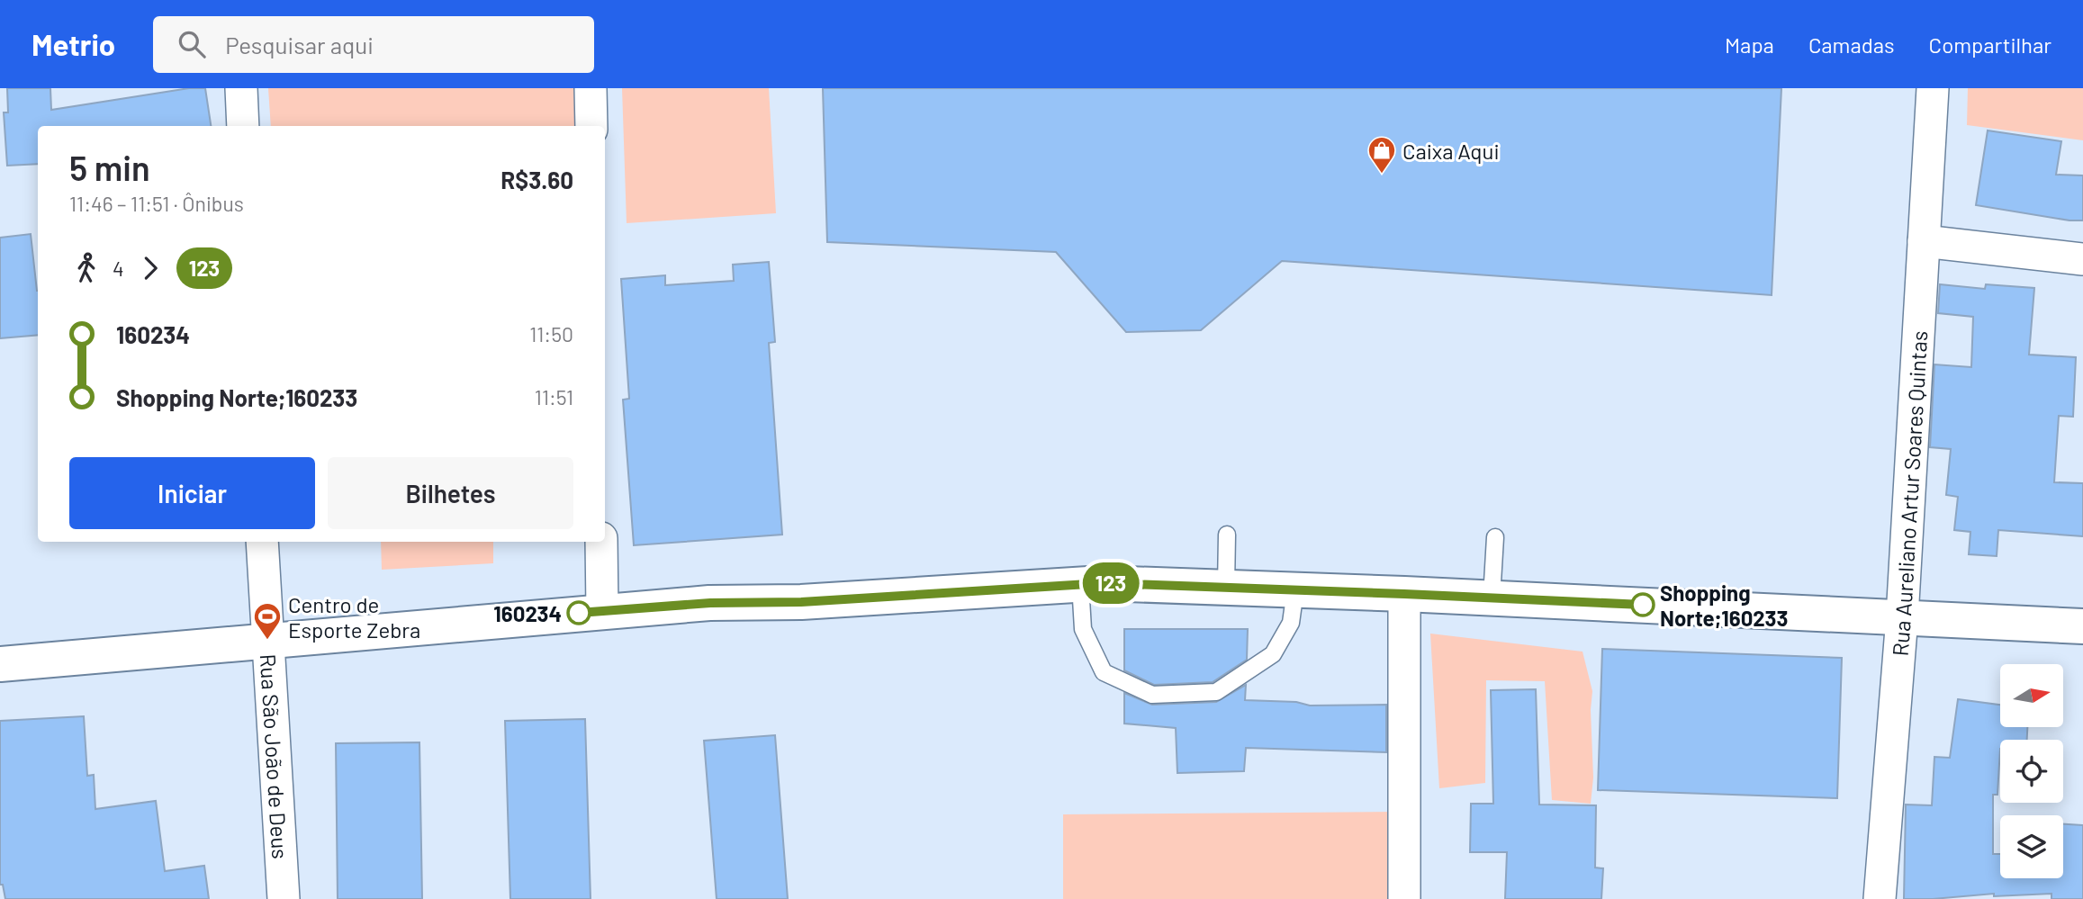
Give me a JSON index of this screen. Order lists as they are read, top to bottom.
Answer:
{
  "streets": {
    "street": ["Rua Aureliano Artur Soares Quintas", "Rua São João de Deus"]
  },
  "places": {
    "shop": ["Caixa Aqui"],
    "other": ["Shopping Norte;160233", "160234"],
    "sports": ["Centro de Esporte Zebra"]
  },
  "lines": ["bus line 123"],
  "north": "right",
  "page": {
    "header": "Metrio",
    "search": "Pesquisar aqui",
    "nav": ["Mapa", "Camadas", "Compartilhar"],
    "on_map": "123",
    "heading": ["5 min", "11:46 – 11:51 · Ônibus", "R$3.60"],
    "legs": ["4", "123"],
    "list": [
      {
        "name": "160234",
        "value": "11:50"
      },
      {
        "name": "Shopping Norte;160233",
        "value": "11:51"
      }
    ],
    "buttons": ["Iniciar", "Bilhetes"]
  }
}
